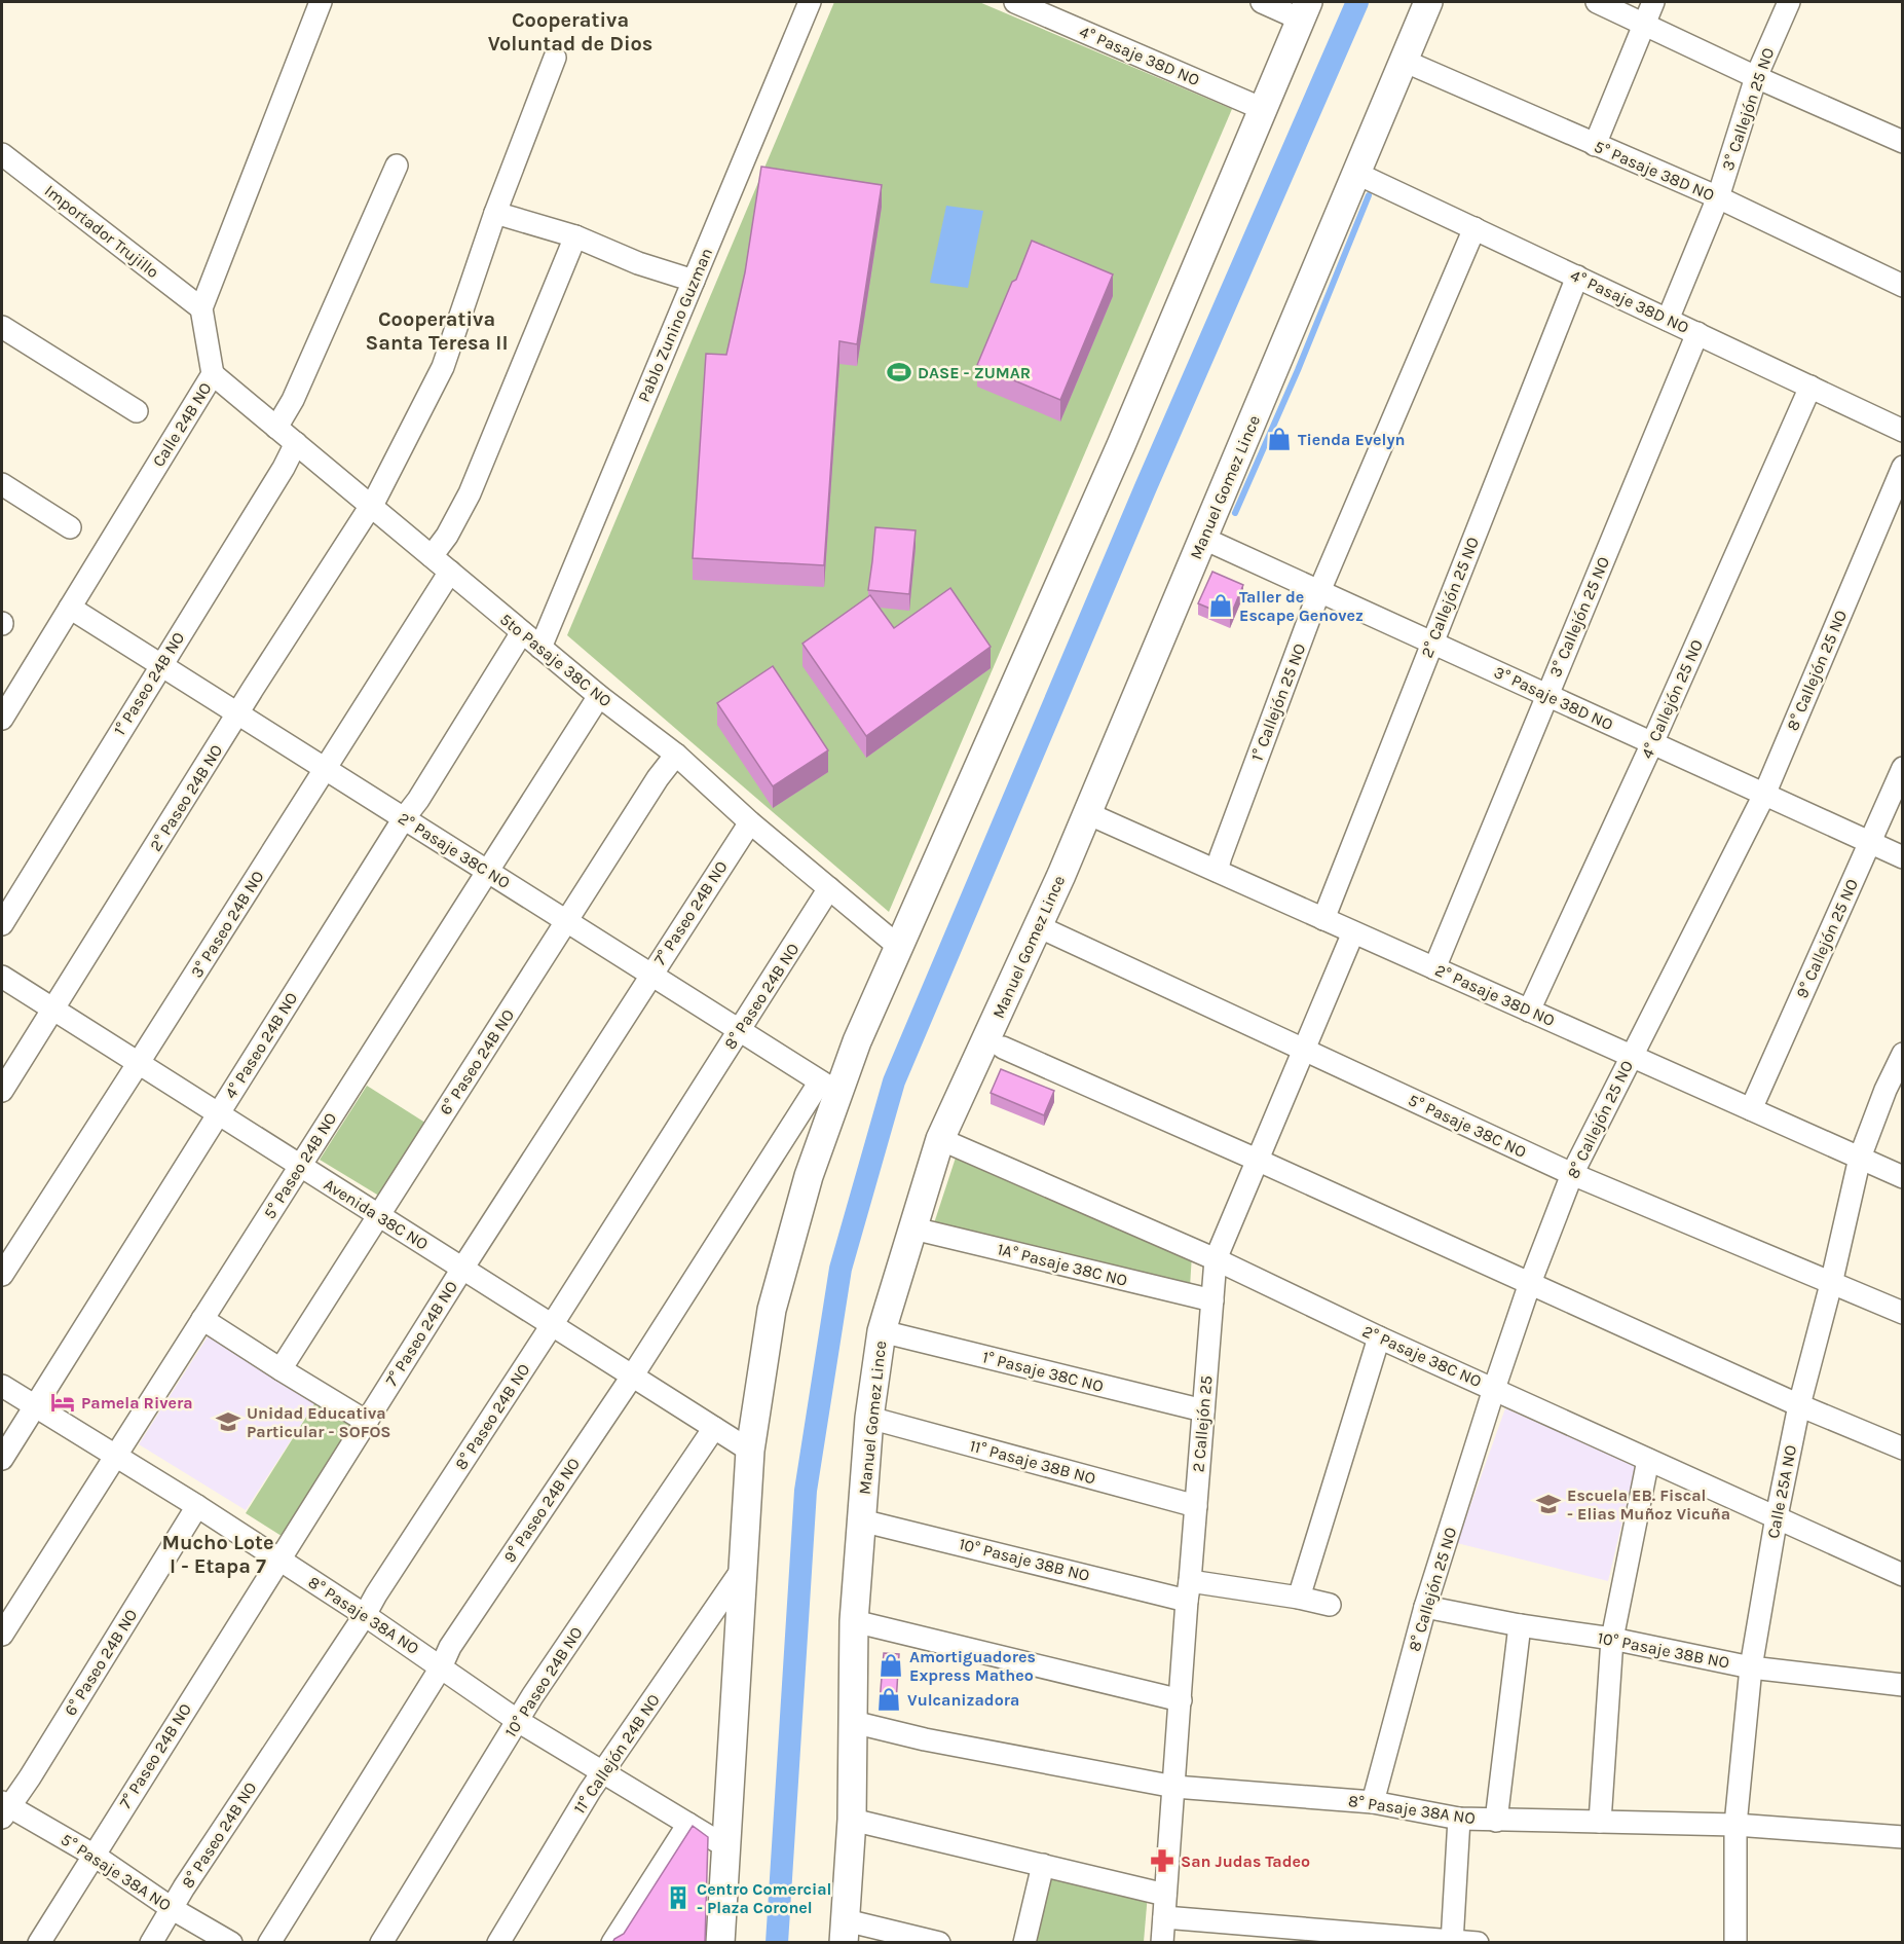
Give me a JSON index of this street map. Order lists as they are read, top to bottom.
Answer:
{
  "streets": {
    "main road": ["Manuel Gomez Lince"],
    "street": [
      "4° Pasaje 38D NO",
      "3° Callejón 25 NO",
      "5° Pasaje 38D NO",
      "Importador Trujillo",
      "Pablo Zunino Guzman",
      "Calle 24B NO",
      "2° Callejón 25 NO",
      "5to Pasaje 38C NO",
      "8° Callejón 25 NO",
      "1° Paseo 24B NO",
      "3° Pasaje 38D NO",
      "4° Callejón 25 NO",
      "1° Callejón 25 NO",
      "2° Paseo 24B NO",
      "2° Pasaje 38C NO",
      "7° Paseo 24B NO",
      "3° Paseo 24B NO",
      "9° Callejón 25 NO",
      "2° Pasaje 38D NO",
      "8° Paseo 24B NO",
      "4° Paseo 24B NO",
      "6° Paseo 24B NO",
      "5° Pasaje 38C NO",
      "5° Paseo 24B NO",
      "Avenida 38C NO",
      "1A° Pasaje 38C NO",
      "1° Pasaje 38C NO",
      "2 Callejón 25",
      "11° Pasaje 38B NO",
      "Calle 25A NO",
      "9° Paseo 24B NO",
      "10° Pasaje 38B NO",
      "8° Pasaje 38A NO",
      "10° Paseo 24B NO",
      "11° Callejón 24B NO",
      "5° Pasaje 38A NO"
    ]
  },
  "crossings": [
    ["4° Pasaje 38D NO", "3° Callejón 25 NO"],
    ["4° Pasaje 38D NO", "Manuel Gomez Lince"],
    ["4° Pasaje 38D NO", "2° Callejón 25 NO"],
    ["4° Pasaje 38D NO", "4° Callejón 25 NO"],
    ["4° Pasaje 38D NO", "1° Callejón 25 NO"],
    ["3° Callejón 25 NO", "5° Pasaje 38D NO"],
    ["3° Callejón 25 NO", "3° Pasaje 38D NO"],
    ["3° Callejón 25 NO", "2° Pasaje 38D NO"],
    ["5° Pasaje 38D NO", "Manuel Gomez Lince"],
    ["Importador Trujillo", "Calle 24B NO"],
    ["Pablo Zunino Guzman", "5to Pasaje 38C NO"],
    ["Calle 24B NO", "5to Pasaje 38C NO"],
    ["Calle 24B NO", "2° Pasaje 38C NO"],
    ["Manuel Gomez Lince", "3° Pasaje 38D NO"],
    ["Manuel Gomez Lince", "2° Pasaje 38C NO"],
    ["Manuel Gomez Lince", "2° Pasaje 38D NO"],
    ["Manuel Gomez Lince", "5° Pasaje 38C NO"],
    ["Manuel Gomez Lince", "1A° Pasaje 38C NO"],
    ["Manuel Gomez Lince", "1° Pasaje 38C NO"],
    ["Manuel Gomez Lince", "11° Pasaje 38B NO"],
    ["Manuel Gomez Lince", "10° Pasaje 38B NO"],
    ["Manuel Gomez Lince", "8° Pasaje 38A NO"],
    ["2° Callejón 25 NO", "3° Pasaje 38D NO"],
    ["2° Callejón 25 NO", "2° Pasaje 38D NO"],
    ["5to Pasaje 38C NO", "1° Paseo 24B NO"],
    ["5to Pasaje 38C NO", "2° Paseo 24B NO"],
    ["5to Pasaje 38C NO", "7° Paseo 24B NO"],
    ["5to Pasaje 38C NO", "3° Paseo 24B NO"],
    ["5to Pasaje 38C NO", "8° Paseo 24B NO"],
    ["5to Pasaje 38C NO", "4° Paseo 24B NO"],
    ["5to Pasaje 38C NO", "6° Paseo 24B NO"],
    ["5to Pasaje 38C NO", "5° Paseo 24B NO"],
    ["8° Callejón 25 NO", "3° Pasaje 38D NO"],
    ["8° Callejón 25 NO", "2° Pasaje 38C NO"],
    ["8° Callejón 25 NO", "2° Pasaje 38D NO"],
    ["8° Callejón 25 NO", "5° Pasaje 38C NO"],
    ["8° Callejón 25 NO", "10° Pasaje 38B NO"],
    ["8° Callejón 25 NO", "8° Pasaje 38A NO"],
    ["1° Paseo 24B NO", "2° Pasaje 38C NO"],
    ["3° Pasaje 38D NO", "4° Callejón 25 NO"],
    ["3° Pasaje 38D NO", "1° Callejón 25 NO"],
    ["3° Pasaje 38D NO", "9° Callejón 25 NO"],
    ["4° Callejón 25 NO", "2° Pasaje 38D NO"],
    ["1° Callejón 25 NO", "2° Pasaje 38D NO"],
    ["2° Paseo 24B NO", "2° Pasaje 38C NO"],
    ["2° Paseo 24B NO", "Avenida 38C NO"],
    ["2° Pasaje 38C NO", "7° Paseo 24B NO"],
    ["2° Pasaje 38C NO", "3° Paseo 24B NO"],
    ["2° Pasaje 38C NO", "8° Paseo 24B NO"],
    ["2° Pasaje 38C NO", "4° Paseo 24B NO"],
    ["2° Pasaje 38C NO", "6° Paseo 24B NO"],
    ["2° Pasaje 38C NO", "5° Paseo 24B NO"],
    ["2° Pasaje 38C NO", "2 Callejón 25"],
    ["2° Pasaje 38C NO", "Calle 25A NO"],
    ["2° Pasaje 38C NO", "9° Paseo 24B NO"],
    ["7° Paseo 24B NO", "Avenida 38C NO"],
    ["7° Paseo 24B NO", "8° Pasaje 38A NO"],
    ["7° Paseo 24B NO", "5° Pasaje 38A NO"],
    ["3° Paseo 24B NO", "Avenida 38C NO"],
    ["9° Callejón 25 NO", "2° Pasaje 38D NO"],
    ["2° Pasaje 38D NO", "2 Callejón 25"],
    ["2° Pasaje 38D NO", "Calle 25A NO"],
    ["8° Paseo 24B NO", "Avenida 38C NO"],
    ["8° Paseo 24B NO", "8° Pasaje 38A NO"],
    ["8° Paseo 24B NO", "5° Pasaje 38A NO"],
    ["4° Paseo 24B NO", "Avenida 38C NO"],
    ["4° Paseo 24B NO", "8° Pasaje 38A NO"],
    ["6° Paseo 24B NO", "Avenida 38C NO"],
    ["6° Paseo 24B NO", "8° Pasaje 38A NO"],
    ["6° Paseo 24B NO", "5° Pasaje 38A NO"],
    ["5° Pasaje 38C NO", "2 Callejón 25"],
    ["5° Pasaje 38C NO", "Calle 25A NO"],
    ["5° Paseo 24B NO", "Avenida 38C NO"],
    ["5° Paseo 24B NO", "8° Pasaje 38A NO"],
    ["Avenida 38C NO", "9° Paseo 24B NO"],
    ["Avenida 38C NO", "10° Paseo 24B NO"],
    ["1A° Pasaje 38C NO", "2 Callejón 25"],
    ["1° Pasaje 38C NO", "2 Callejón 25"],
    ["2 Callejón 25", "11° Pasaje 38B NO"],
    ["2 Callejón 25", "10° Pasaje 38B NO"],
    ["2 Callejón 25", "8° Pasaje 38A NO"],
    ["Calle 25A NO", "10° Pasaje 38B NO"],
    ["Calle 25A NO", "8° Pasaje 38A NO"],
    ["9° Paseo 24B NO", "8° Pasaje 38A NO"],
    ["8° Pasaje 38A NO", "10° Paseo 24B NO"],
    ["8° Pasaje 38A NO", "11° Callejón 24B NO"]
  ],
  "districts": ["Cooperativa Voluntad de Dios", "Cooperativa Santa Teresa II", "Mucho Lote I - Etapa 7"],
  "places": {
    "sports": ["DASE - ZUMAR"],
    "shop": [
      "Tienda Evelyn",
      "Taller de Escape Genovez",
      "Amortiguadores Express Matheo",
      "Vulcanizadora"
    ],
    "hotel": ["Pamela Rivera"],
    "school or university": ["Unidad Educativa Particular - SOFOS", "Escuela EB. Fiscal - Elias Muñoz Vicuña"],
    "pharmacy": ["San Judas Tadeo"],
    "building": ["Centro Comercial - Plaza Coronel"]
  }
}
